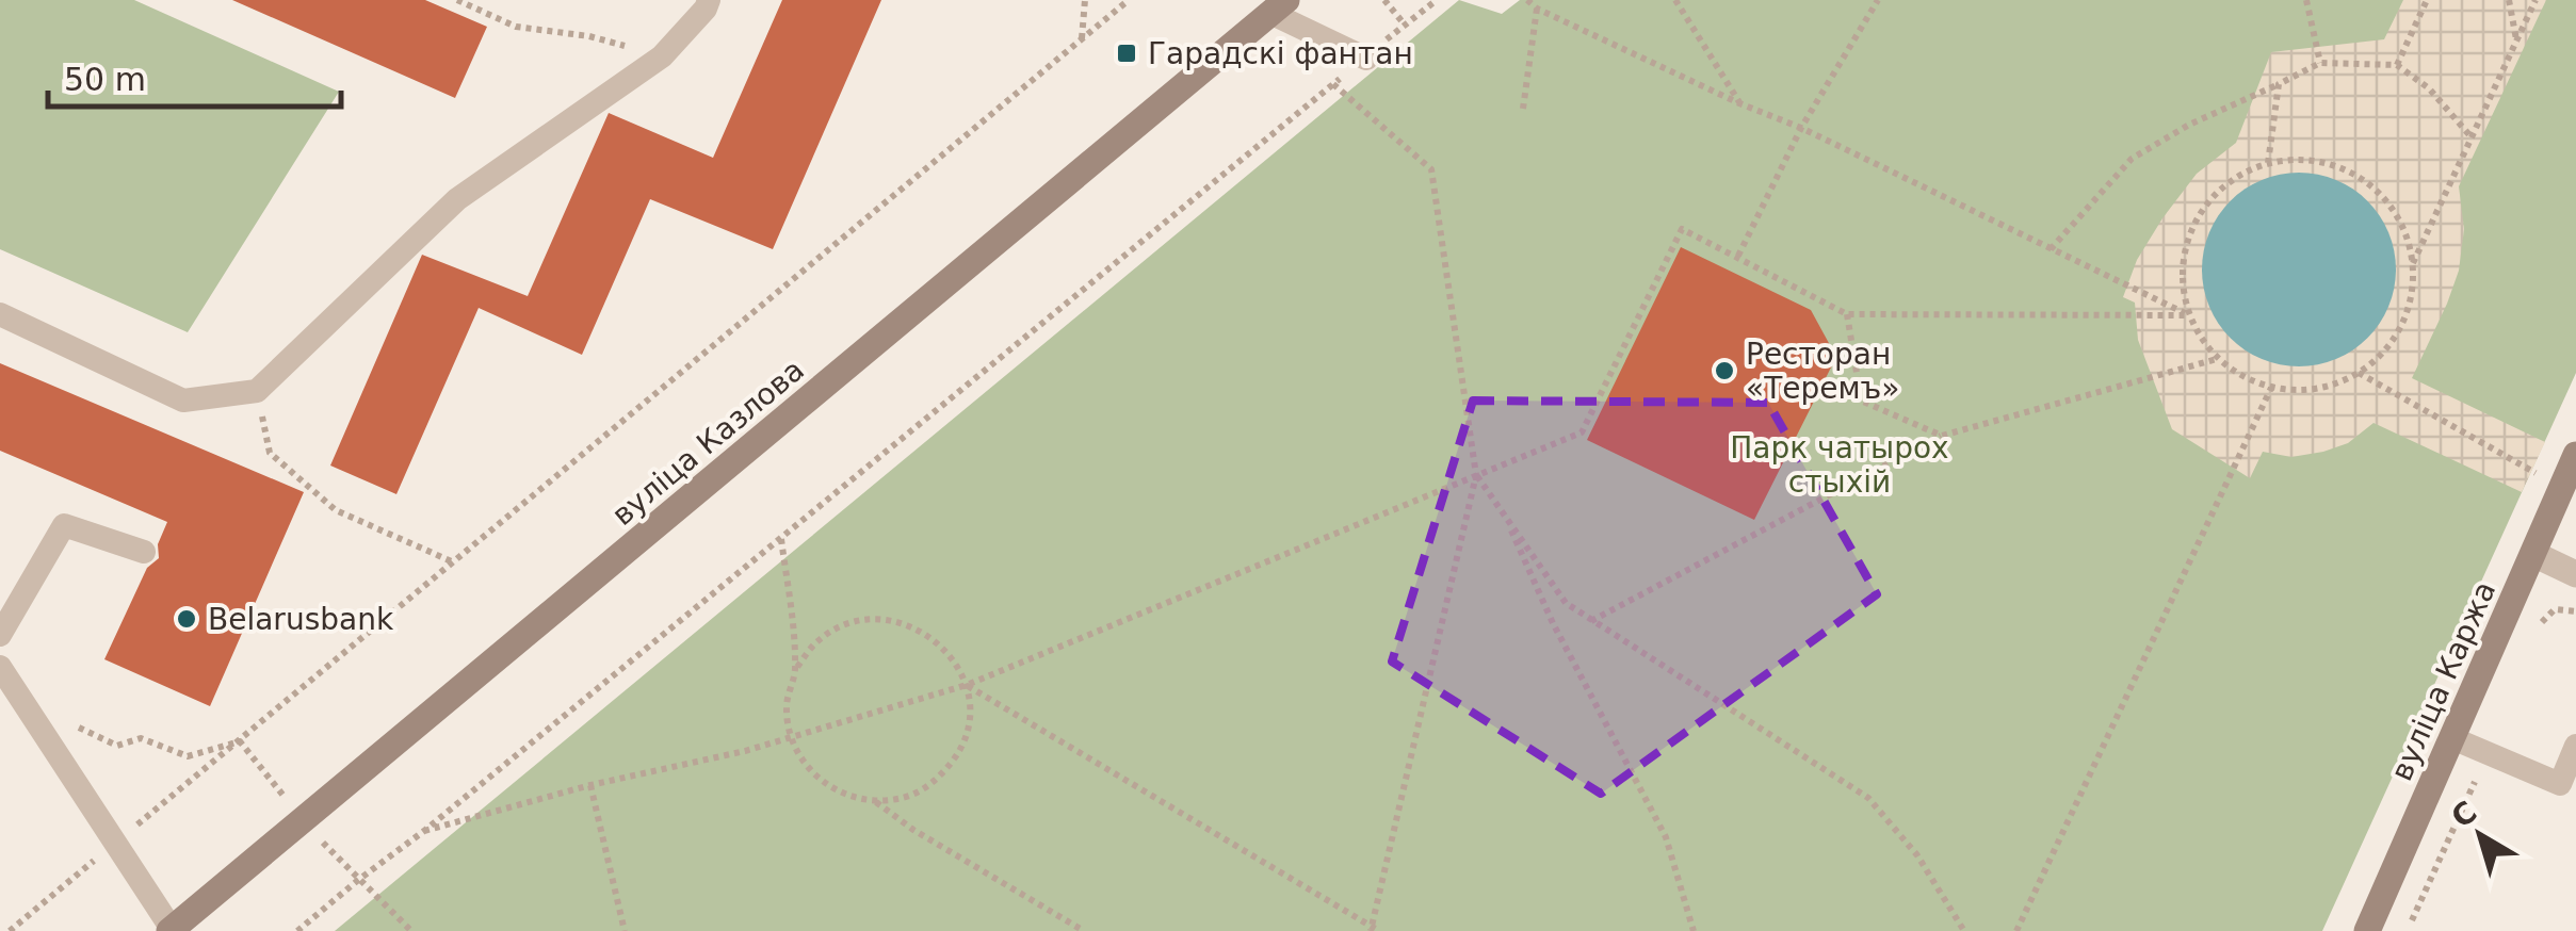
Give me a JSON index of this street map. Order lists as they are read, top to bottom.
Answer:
{
  "streets": {
    "main road": ["вуліца Казлова", "вуліца Каржа"]
  },
  "parks": ["Парк чатырох стыхій"],
  "places": {
    "transit": ["Гарадскі фантан"],
    "other": ["Ресторан «Теремъ»", "Belarusbank"]
  },
  "scale_bar": "50 m",
  "north": "top left"
}
